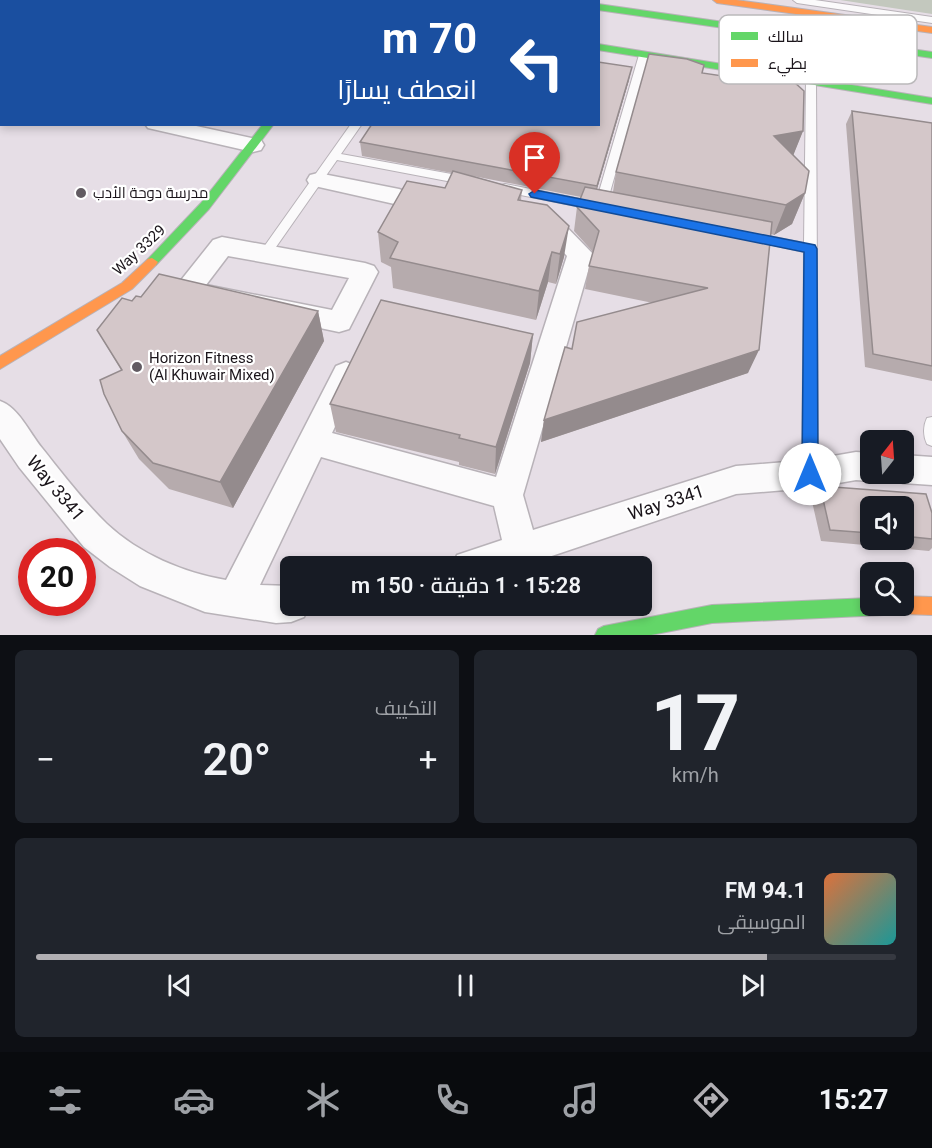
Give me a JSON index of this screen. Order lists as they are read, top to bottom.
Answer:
{
  "streets": {
    "main road": ["Way 3329"],
    "street": ["Way 3341"]
  },
  "places": ["مدرسة دوحة الأدب", "Horizon Fitness (Al Khuwair Mixed)"],
  "legend": ["سالك", "بطيء"],
  "north": "top",
  "page": {
    "turn": ["70 m", "انعطف يسارًا"],
    "limit": "20",
    "trip": "15:28 · 1 دقيقة · 150 m",
    "tile": [
      ["17", "km/h"],
      "التكييف"
    ],
    "heat": ["−", "20°", "+"],
    "song": ["94.1 FM", "الموسيقى"],
    "tabs": "15:27"
  }
}
